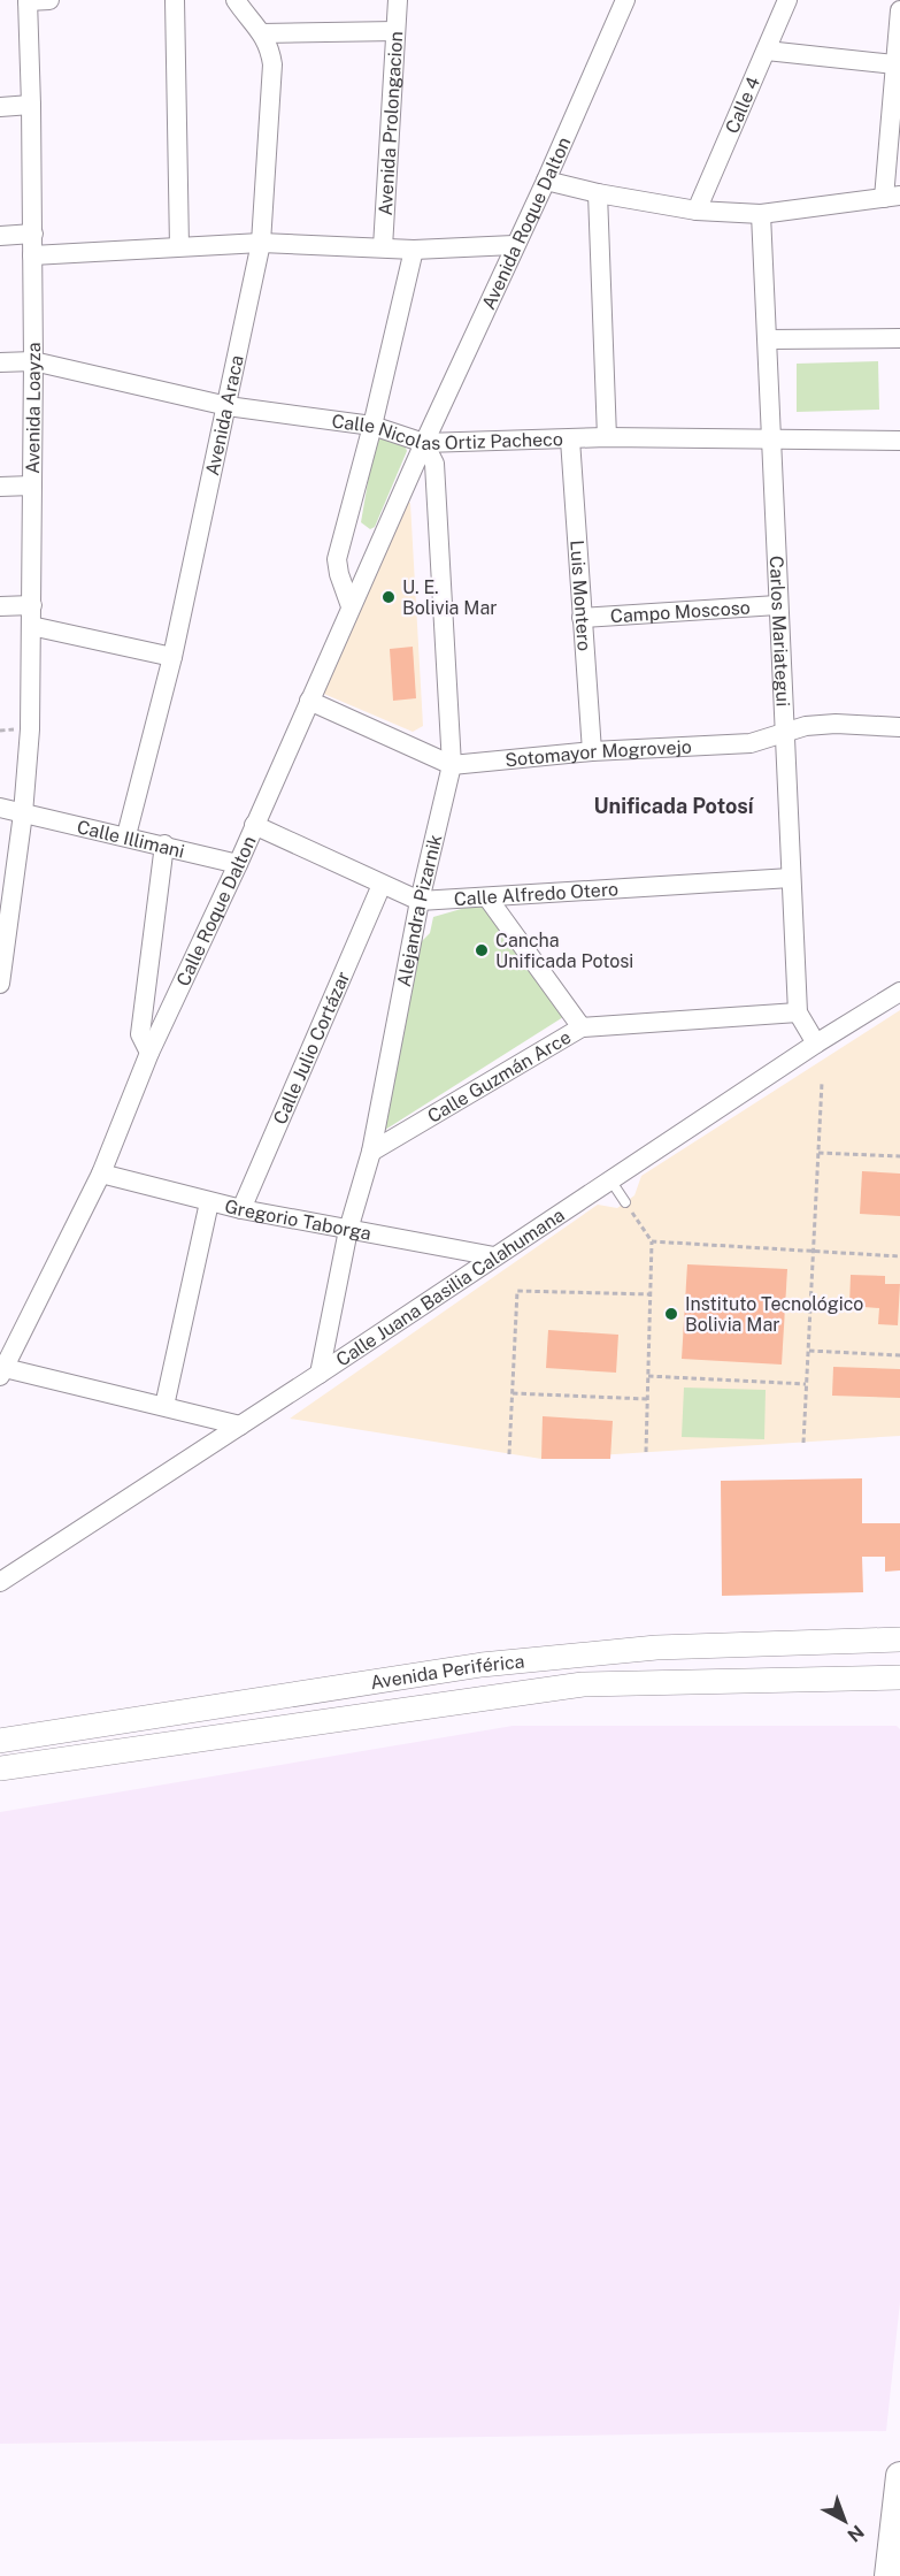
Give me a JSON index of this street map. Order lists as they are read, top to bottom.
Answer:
{
  "streets": {
    "street": [
      "Calle 4",
      "Avenida Prolongacion",
      "Avenida Roque Dalton",
      "Avenida Loayza",
      "Avenida Araca",
      "Calle Nicolas Ortiz Pacheco",
      "Luis Montero",
      "Campo Moscoso",
      "Carlos Mariategui",
      "Sotomayor Mogrovejo",
      "Calle Illimani",
      "Calle Alfredo Otero",
      "Alejandra Pizarnik",
      "Calle Roque Dalton",
      "Calle Julio Cortázar",
      "Calle Guzmán Arce",
      "Gregorio Taborga",
      "Calle Juana Basilia Calahumana",
      "Avenida Periférica"
    ]
  },
  "crossings": [
    ["Avenida Roque Dalton", "Calle Nicolas Ortiz Pacheco"],
    ["Avenida Roque Dalton", "Alejandra Pizarnik"],
    ["Avenida Roque Dalton", "Calle Roque Dalton"],
    ["Avenida Loayza", "Calle Nicolas Ortiz Pacheco"],
    ["Avenida Loayza", "Calle Illimani"],
    ["Avenida Araca", "Calle Nicolas Ortiz Pacheco"],
    ["Avenida Araca", "Calle Illimani"],
    ["Calle Nicolas Ortiz Pacheco", "Luis Montero"],
    ["Calle Nicolas Ortiz Pacheco", "Carlos Mariategui"],
    ["Calle Nicolas Ortiz Pacheco", "Alejandra Pizarnik"],
    ["Calle Nicolas Ortiz Pacheco", "Calle Roque Dalton"],
    ["Luis Montero", "Campo Moscoso"],
    ["Luis Montero", "Sotomayor Mogrovejo"],
    ["Campo Moscoso", "Carlos Mariategui"],
    ["Carlos Mariategui", "Sotomayor Mogrovejo"],
    ["Carlos Mariategui", "Calle Alfredo Otero"],
    ["Carlos Mariategui", "Calle Guzmán Arce"],
    ["Carlos Mariategui", "Calle Juana Basilia Calahumana"],
    ["Sotomayor Mogrovejo", "Alejandra Pizarnik"],
    ["Sotomayor Mogrovejo", "Calle Roque Dalton"],
    ["Calle Illimani", "Calle Roque Dalton"],
    ["Calle Alfredo Otero", "Alejandra Pizarnik"],
    ["Calle Alfredo Otero", "Calle Roque Dalton"],
    ["Calle Alfredo Otero", "Calle Julio Cortázar"],
    ["Alejandra Pizarnik", "Calle Roque Dalton"],
    ["Alejandra Pizarnik", "Calle Guzmán Arce"],
    ["Alejandra Pizarnik", "Gregorio Taborga"],
    ["Alejandra Pizarnik", "Calle Juana Basilia Calahumana"],
    ["Calle Roque Dalton", "Gregorio Taborga"],
    ["Calle Julio Cortázar", "Gregorio Taborga"],
    ["Gregorio Taborga", "Calle Juana Basilia Calahumana"]
  ],
  "districts": ["Unificada Potosí"],
  "places": ["U. E. Bolivia Mar", "Cancha Unificada Potosi", "Instituto Tecnológico Bolivia Mar"],
  "north": "bottom right"
}
